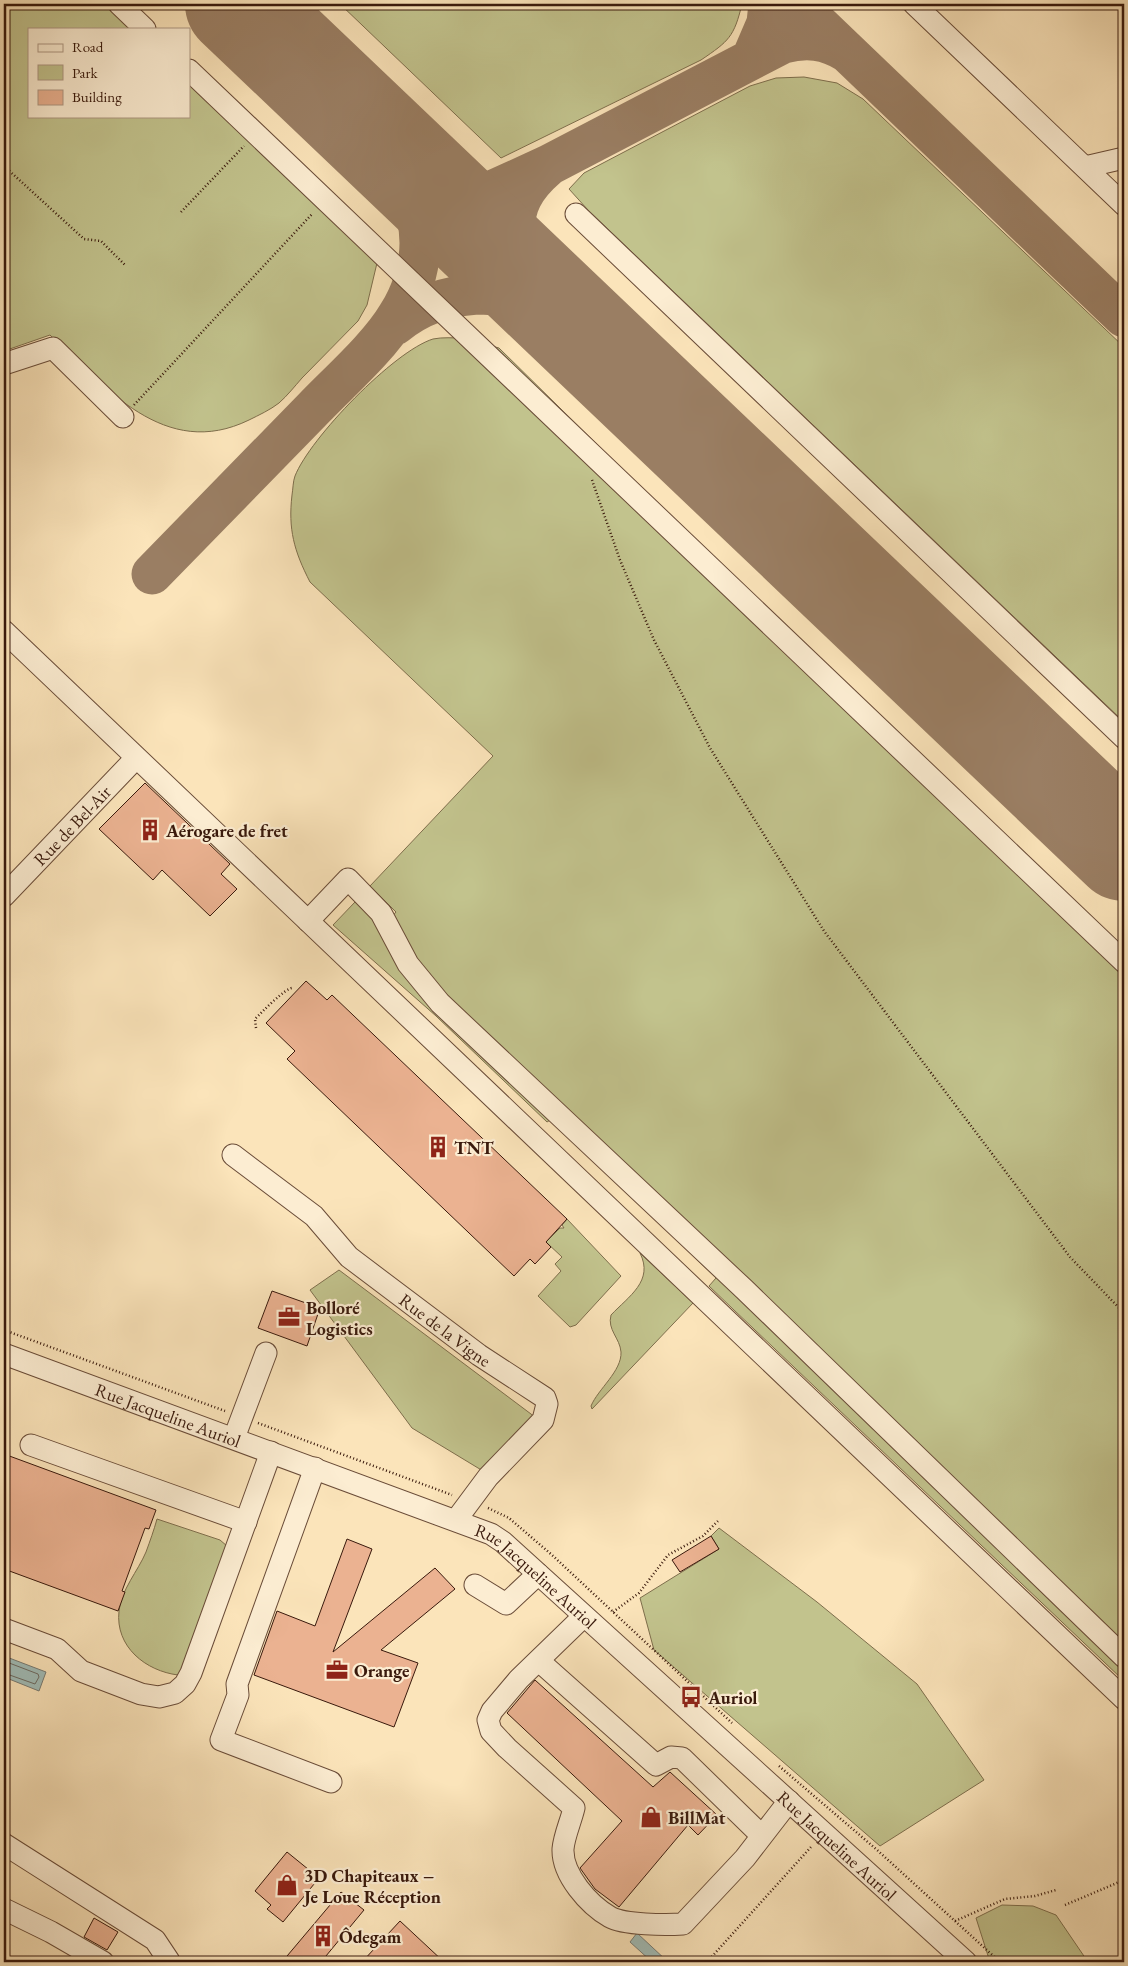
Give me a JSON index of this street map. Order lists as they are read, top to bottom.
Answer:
{
  "streets": {
    "street": ["Rue de Bel-Air", "Rue de la Vigne", "Rue Jacqueline Auriol"]
  },
  "crossings": [
    ["Rue de la Vigne", "Rue Jacqueline Auriol"]
  ],
  "places": {
    "building": ["Aérogare de fret", "TNT", "Ôdegam"],
    "office": ["Bolloré Logistics", "Orange"],
    "bus stop": ["Auriol"],
    "shop": ["BillMat", "3D Chapiteaux – Je Loue Réception"]
  },
  "legend": ["Road", "Park", "Building"]
}
